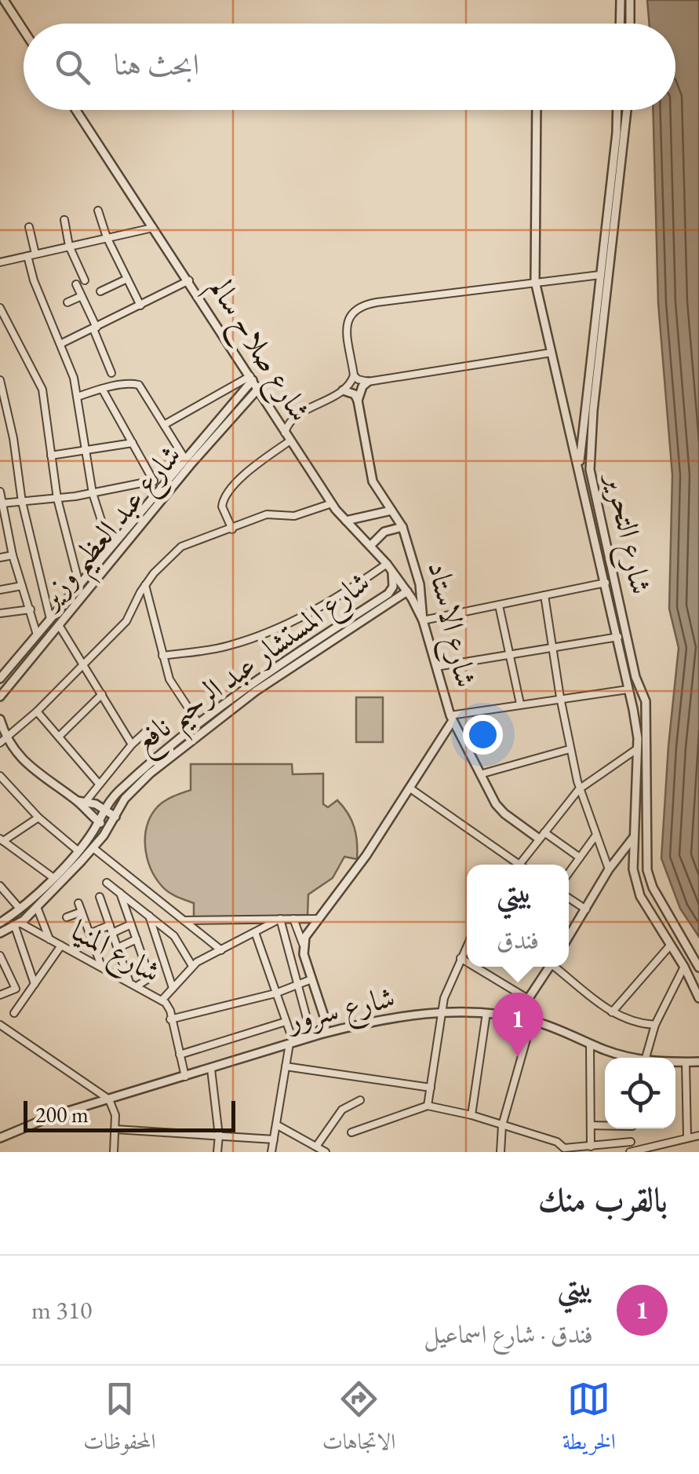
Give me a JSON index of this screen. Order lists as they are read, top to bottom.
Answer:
{
  "streets": {
    "street": [
      "شارع صلاح سالم",
      "شارع عبد العظيم وزير",
      "شارع التحرير",
      "شارع الاستاد",
      "شارع المستشار عبد الرحيم نافع",
      "شارع المنيا",
      "شارع سرور"
    ]
  },
  "crossings": [
    ["شارع صلاح سالم", "شارع عبد العظيم وزير"],
    ["شارع صلاح سالم", "شارع الاستاد"],
    ["شارع صلاح سالم", "شارع المستشار عبد الرحيم نافع"],
    ["شارع المستشار عبد الرحيم نافع", "شارع المنيا"]
  ],
  "scale_bar": "200 m",
  "page": {
    "search": "ابحث هنا",
    "popup": ["بيتي", "فندق"],
    "pins": "1",
    "scale": "200 m",
    "heading": "بالقرب منك",
    "list": [
      {
        "mark": "1",
        "name": "بيتي",
        "note": "فندق · شارع اسماعيل",
        "value": "310 m"
      }
    ],
    "nav": ["الخريطة", "الاتجاهات", "المحفوظات"]
  }
}
